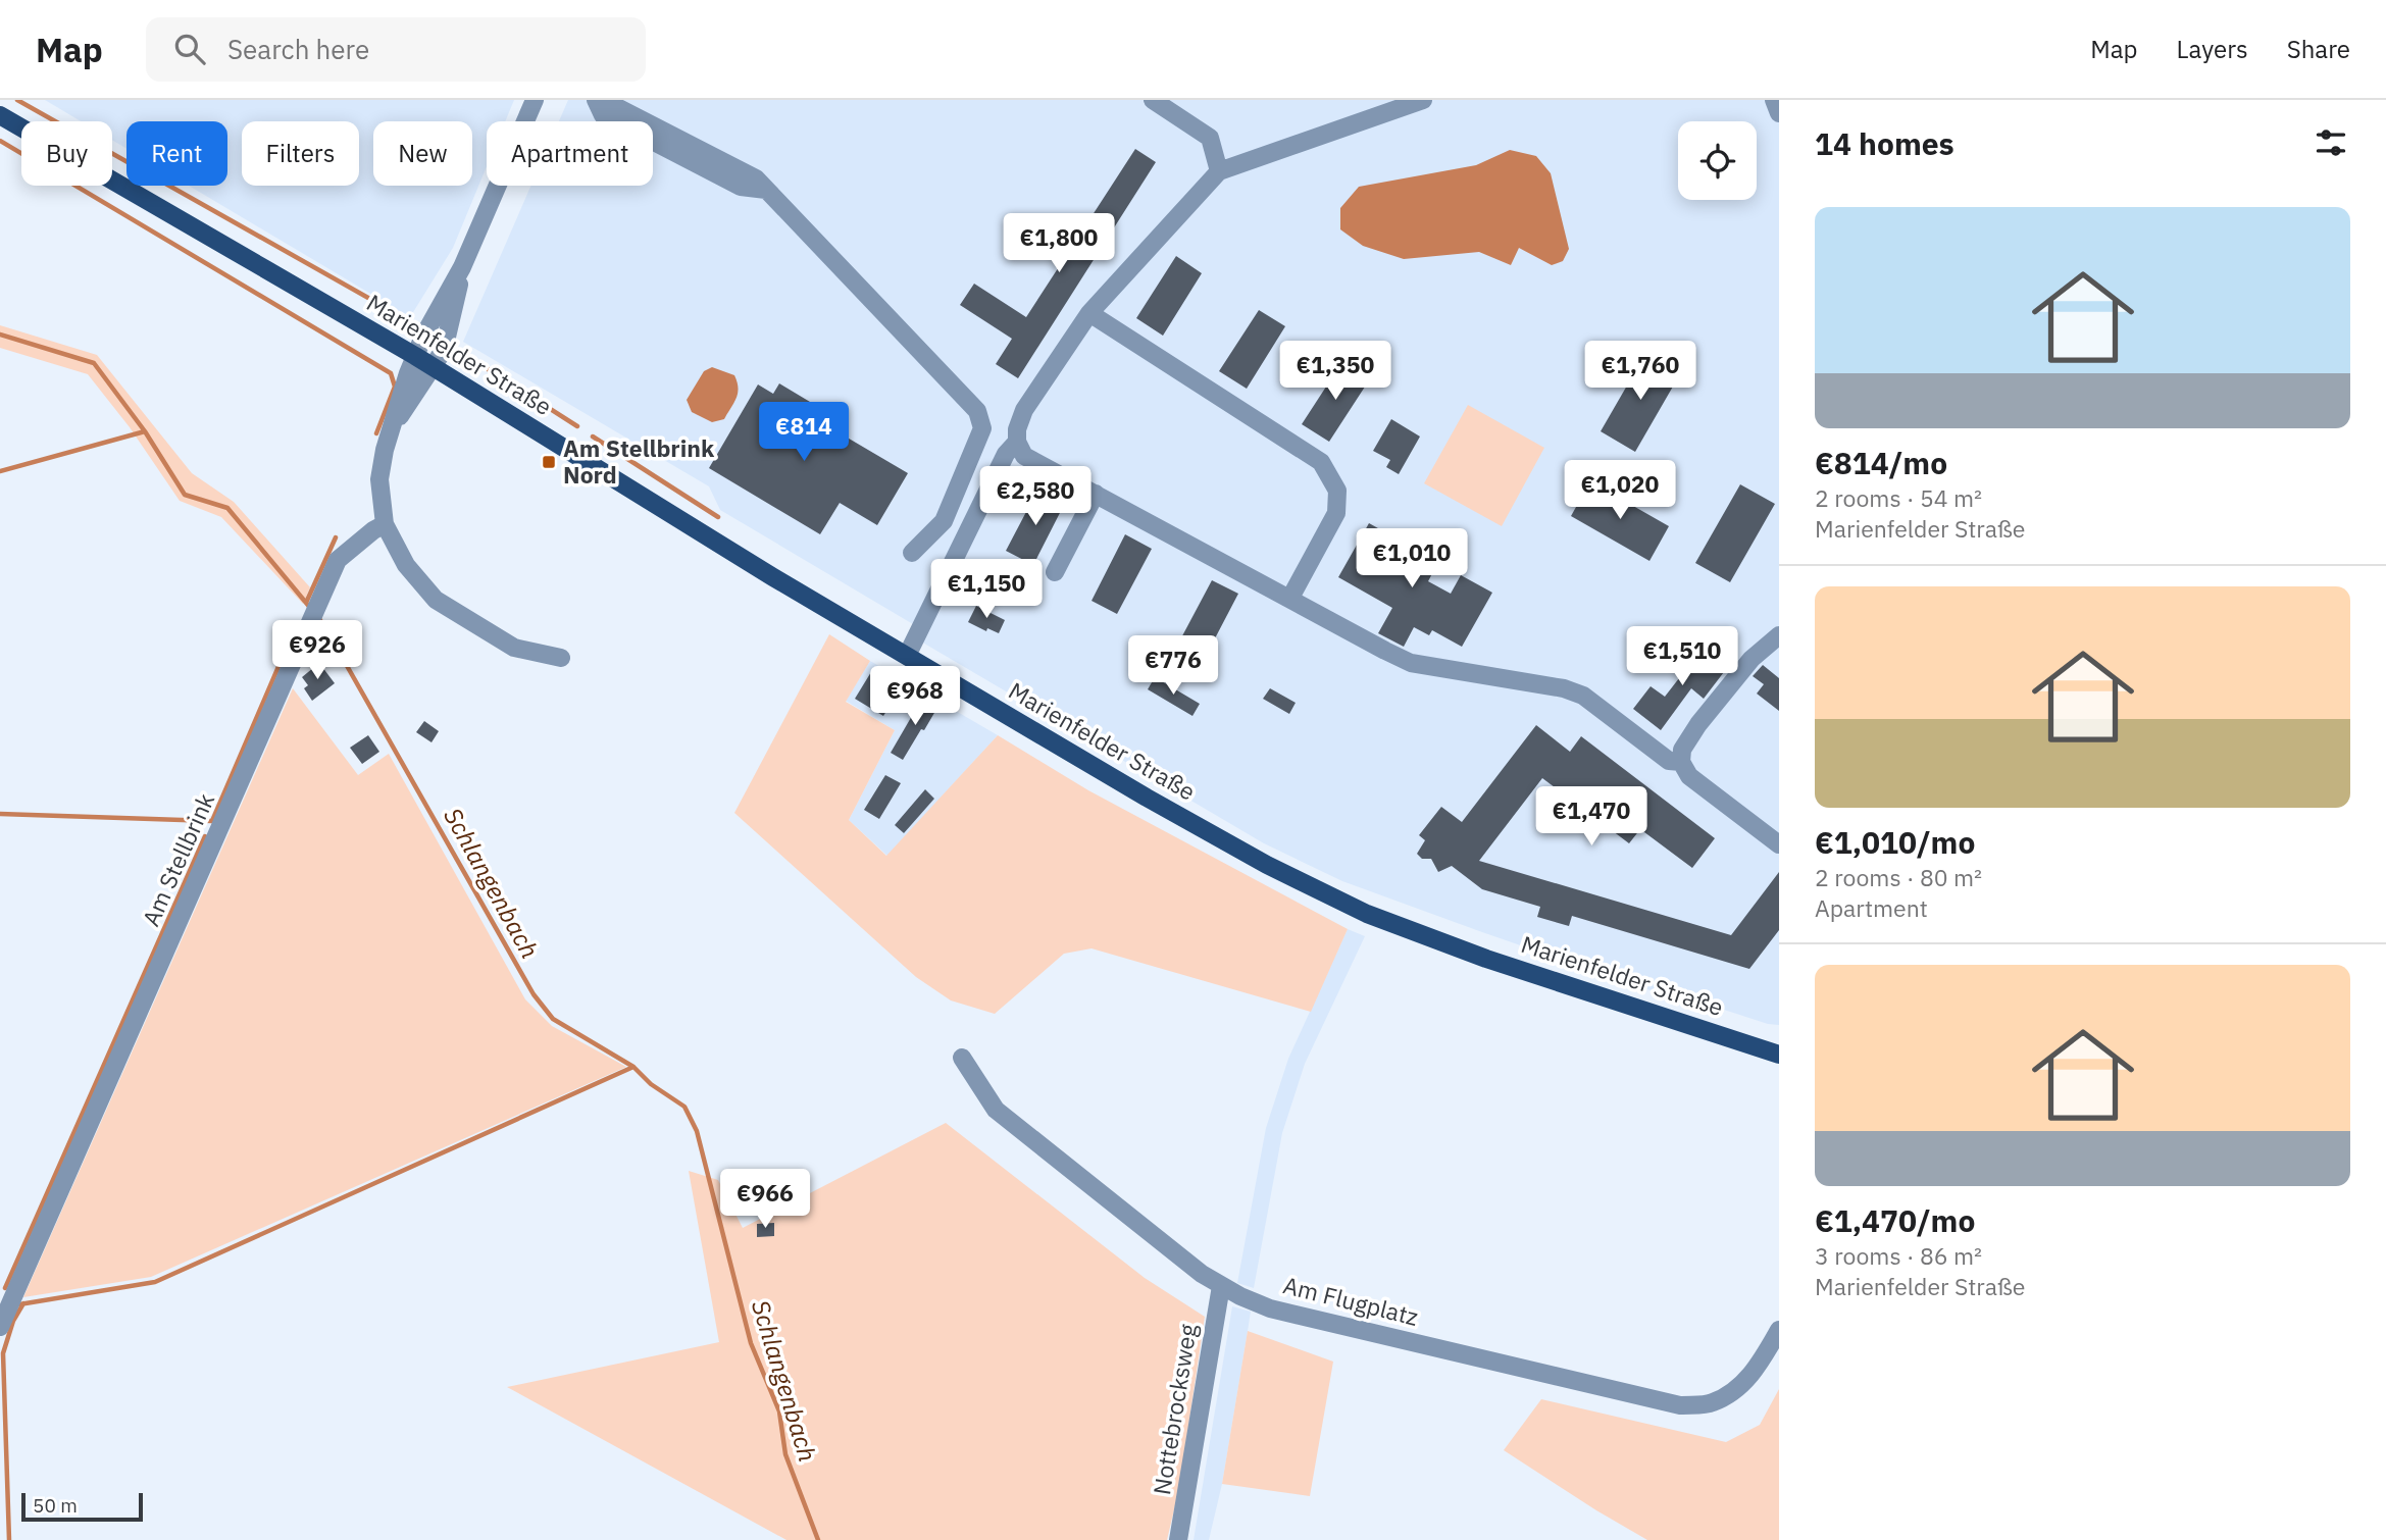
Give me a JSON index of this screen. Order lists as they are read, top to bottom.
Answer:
{
  "streets": {
    "main road": ["Marienfelder Straße"],
    "street": ["Am Stellbrink", "Am Flugplatz", "Nottebrocksweg"]
  },
  "crossings": [
    ["Am Flugplatz", "Nottebrocksweg"]
  ],
  "water": ["Schlangenbach"],
  "places": {
    "transit": ["Am Stellbrink Nord"]
  },
  "scale_bar": "50 m",
  "page": {
    "header": "Map",
    "search": "Search here",
    "nav": ["Map", "Layers", "Share"],
    "heading": "14 homes",
    "chip": [
      "Buy",
      "Rent",
      "Filters",
      "New",
      "Apartment"
    ],
    "list": [
      {
        "name": "€814/mo",
        "note": "2 rooms · 54 m² · Marienfelder Straße"
      },
      {
        "name": "€1,010/mo",
        "note": "2 rooms · 80 m² · Apartment"
      },
      {
        "name": "€1,470/mo",
        "note": "3 rooms · 86 m² · Marienfelder Straße"
      }
    ],
    "price": [
      "€1,800",
      "€1,350",
      "€1,760",
      "€814",
      "€1,020",
      "€2,580",
      "€1,010",
      "€1,150",
      "€926",
      "€1,510",
      "€776",
      "€968",
      "€1,470",
      "€966"
    ],
    "scale": "50 m"
  }
}
